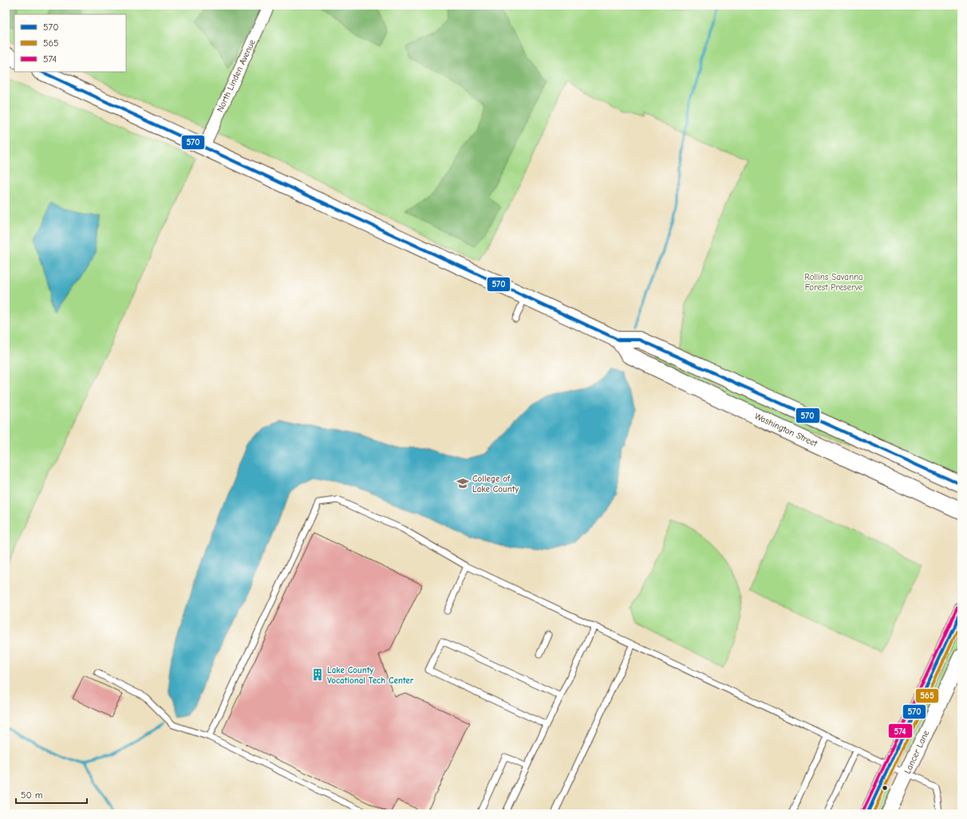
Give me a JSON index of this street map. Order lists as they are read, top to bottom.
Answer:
{
  "streets": {
    "main road": ["Washington Street"],
    "street": ["North Linden Avenue", "Lancer Lane"]
  },
  "parks": ["Rollins Savanna Forest Preserve"],
  "places": {
    "school or university": ["College of Lake County"],
    "building": ["Lake County Vocational Tech Center"]
  },
  "lines": ["transit line 570", "transit line 574", "transit line 565"],
  "legend": ["570", "565", "574"],
  "scale_bar": "50 m"
}
